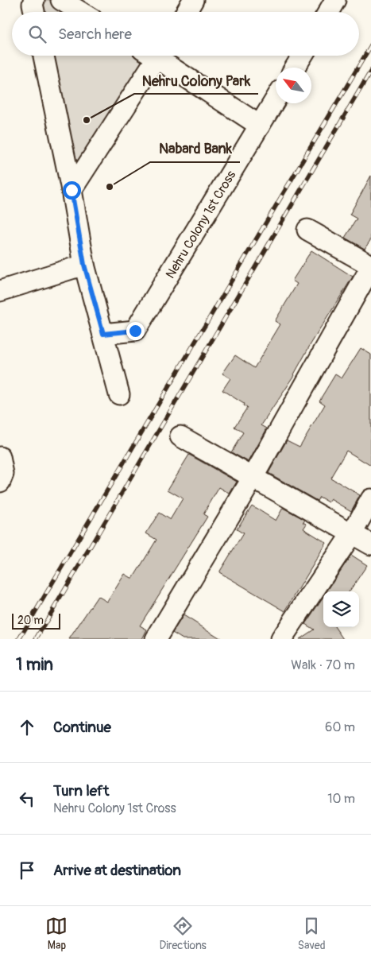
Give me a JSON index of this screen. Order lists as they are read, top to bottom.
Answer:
{
  "streets": {
    "street": ["Nehru Colony 1st Cross"]
  },
  "places": ["Nehru Colony Park", "Nabard Bank"],
  "scale_bar": "20 m",
  "north": "top left",
  "page": {
    "search": "Search here",
    "scale": "20 m",
    "heading": ["1 min", "Walk · 70 m"],
    "list": [
      ["Continue", "60 m"],
      ["Turn left", "Nehru Colony 1st Cross", "10 m"],
      "Arrive at destination"
    ],
    "nav": ["Map", "Directions", "Saved"]
  }
}
